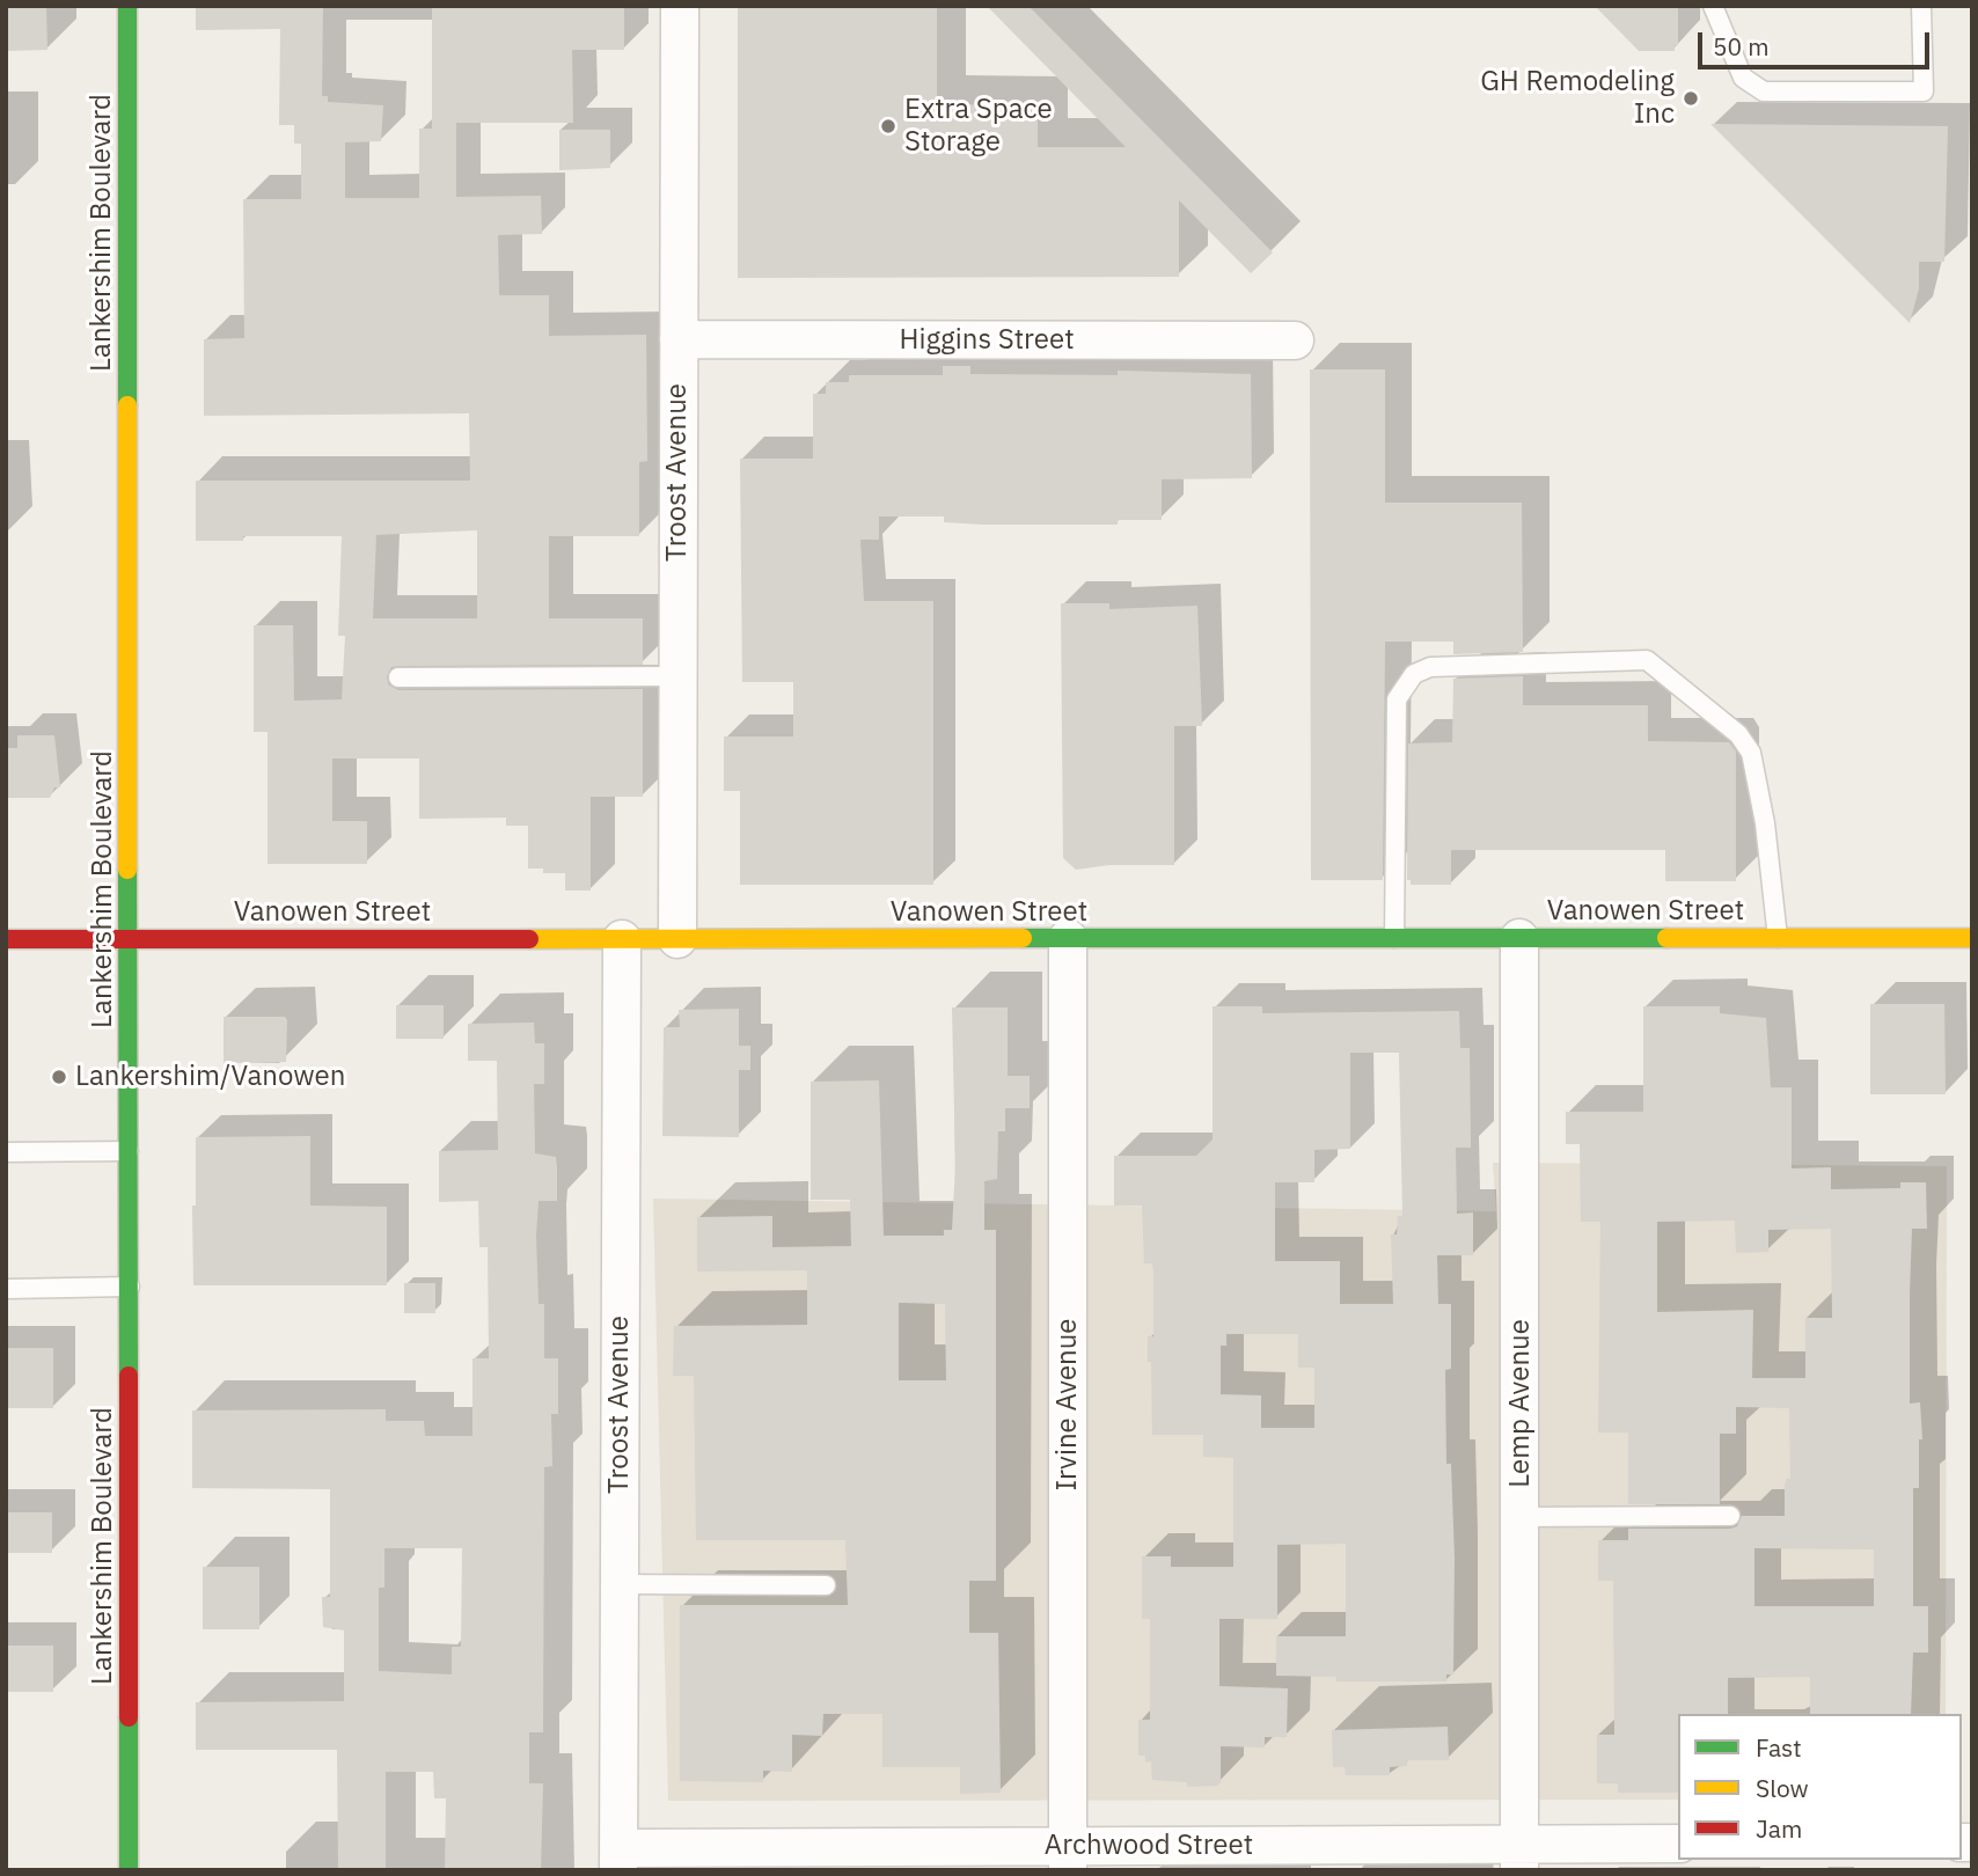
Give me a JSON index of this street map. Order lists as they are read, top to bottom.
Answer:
{
  "streets": {
    "main road": ["Lankershim Boulevard", "Vanowen Street"],
    "street": [
      "Higgins Street",
      "Troost Avenue",
      "Lemp Avenue",
      "Irvine Avenue",
      "Archwood Street"
    ]
  },
  "crossings": [
    ["Lankershim Boulevard", "Vanowen Street"],
    ["Higgins Street", "Troost Avenue"],
    ["Troost Avenue", "Vanowen Street"],
    ["Troost Avenue", "Archwood Street"],
    ["Vanowen Street", "Lemp Avenue"],
    ["Vanowen Street", "Irvine Avenue"],
    ["Lemp Avenue", "Archwood Street"],
    ["Irvine Avenue", "Archwood Street"]
  ],
  "places": ["GH Remodeling Inc", "Extra Space Storage", "Lankershim/Vanowen"],
  "legend": ["Fast", "Slow", "Jam"],
  "scale_bar": "50 m"
}
